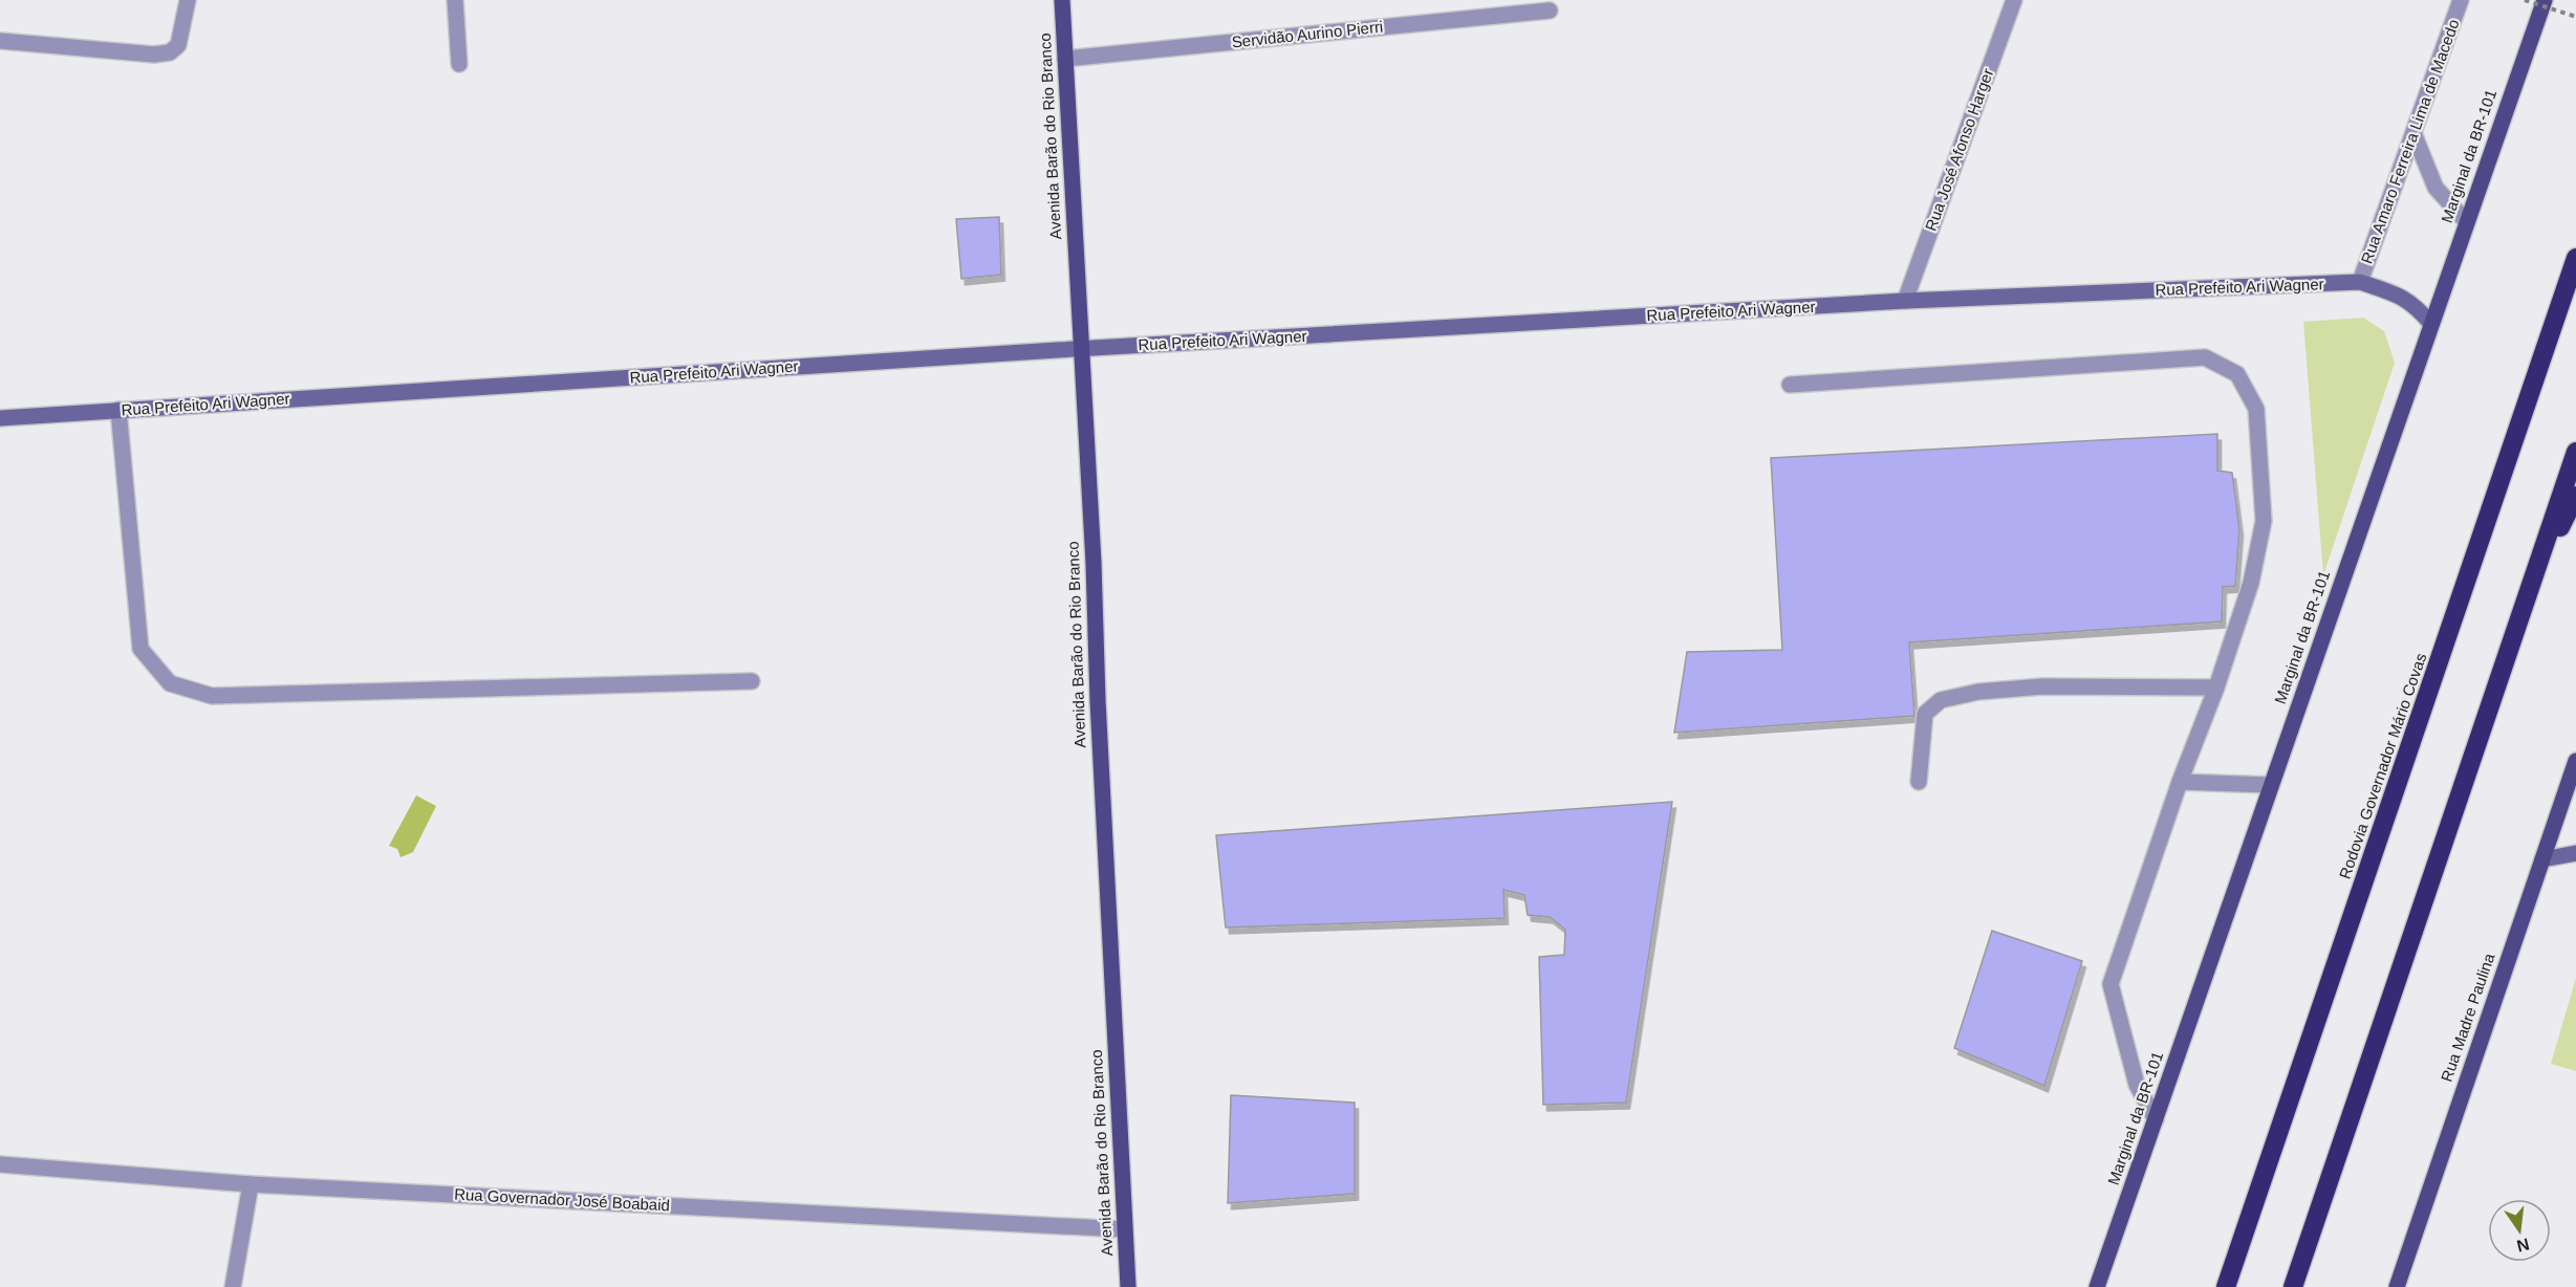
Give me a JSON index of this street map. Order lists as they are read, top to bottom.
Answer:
{
  "streets": {
    "highway": ["Rodovia Governador Mário Covas"],
    "main road": ["Avenida Barão do Rio Branco", "Marginal da BR-101", "Rua Madre Paulina"],
    "street": [
      "Servidão Aurino Pierri",
      "Rua Amaro Ferreira Lima de Macedo",
      "Rua José Afonso Harger",
      "Rua Prefeito Ari Wagner",
      "Rua Governador José Boabaid"
    ]
  },
  "crossings": [
    ["Servidão Aurino Pierri", "Avenida Barão do Rio Branco"],
    ["Avenida Barão do Rio Branco", "Rua Prefeito Ari Wagner"],
    ["Avenida Barão do Rio Branco", "Rua Governador José Boabaid"],
    ["Rua Amaro Ferreira Lima de Macedo", "Rua Prefeito Ari Wagner"],
    ["Rua José Afonso Harger", "Rua Prefeito Ari Wagner"],
    ["Marginal da BR-101", "Rua Prefeito Ari Wagner"]
  ],
  "north": "bottom"
}
